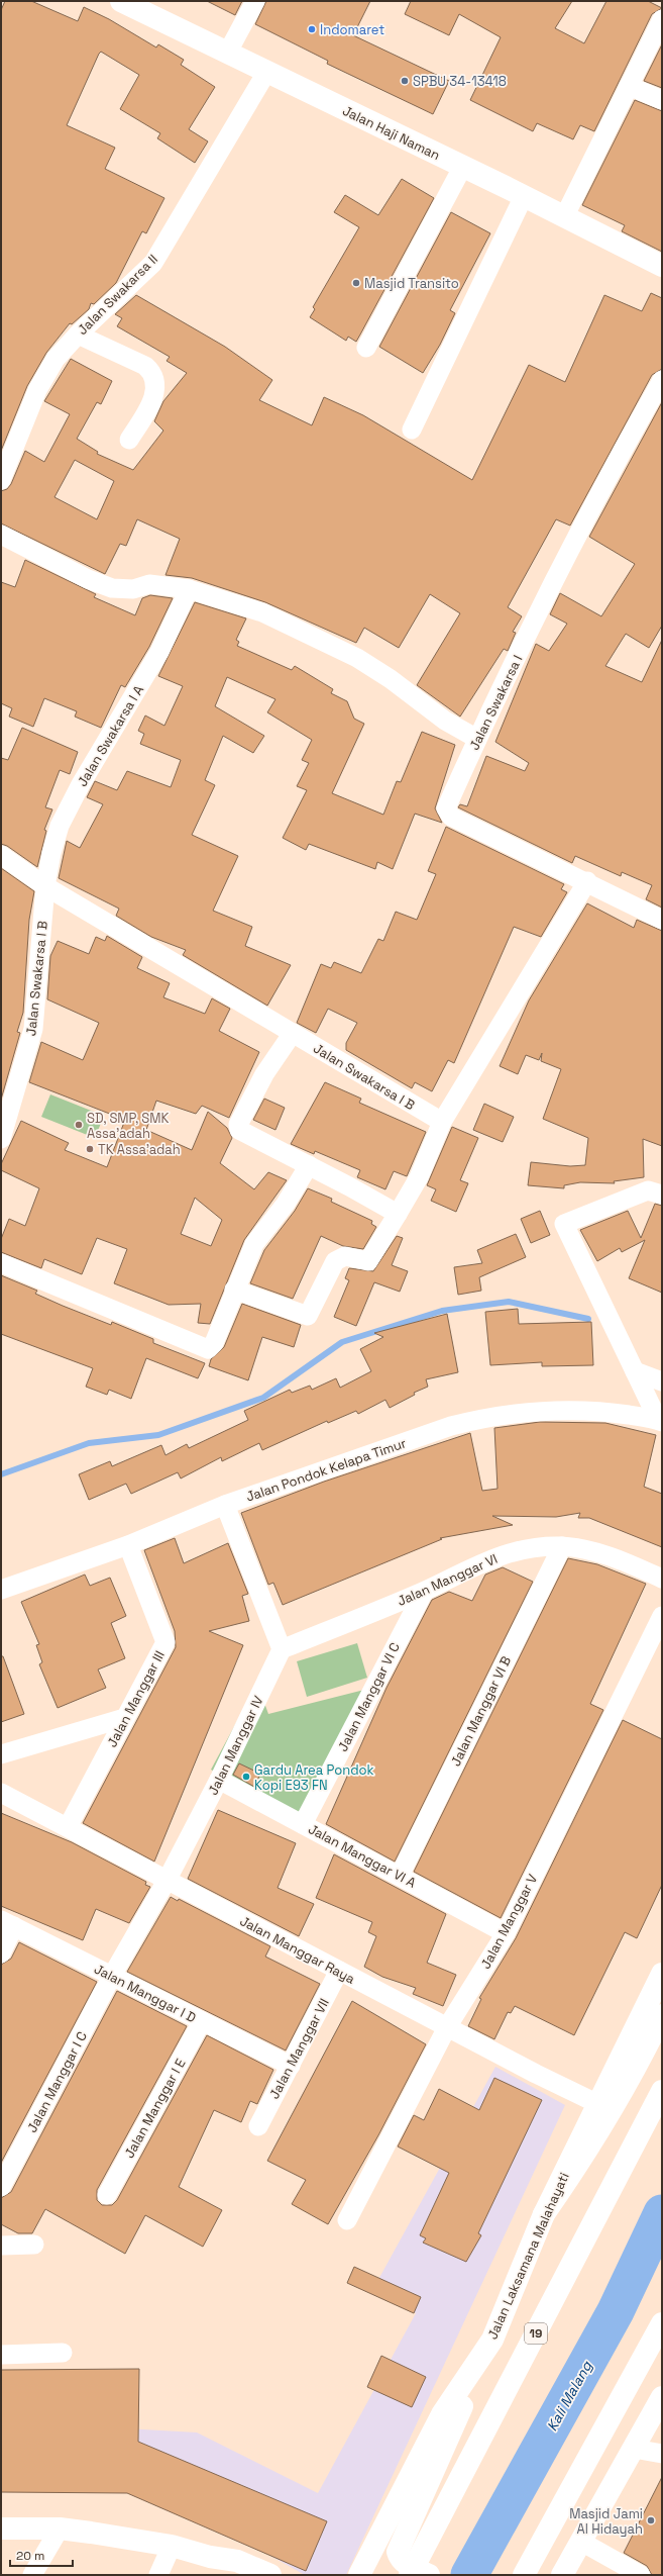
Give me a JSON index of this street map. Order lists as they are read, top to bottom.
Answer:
{
  "streets": {
    "main road": ["Jalan Haji Naman", "Jalan Laksamana Malahayati", "19"],
    "street": [
      "Jalan Swakarsa II",
      "Jalan Swakarsa I",
      "Jalan Swakarsa I A",
      "Jalan Swakarsa I B",
      "Jalan Pondok Kelapa Timur",
      "Jalan Manggar VI",
      "Jalan Manggar VI C",
      "Jalan Manggar III",
      "Jalan Manggar VI B",
      "Jalan Manggar IV",
      "Jalan Manggar VI A",
      "Jalan Manggar V",
      "Jalan Manggar Raya",
      "Jalan Manggar I D",
      "Jalan Manggar VII",
      "Jalan Manggar I C",
      "Jalan Manggar I E"
    ]
  },
  "crossings": [
    ["Jalan Haji Naman", "Jalan Swakarsa II"],
    ["Jalan Swakarsa I A", "Jalan Swakarsa I B"],
    ["Jalan Pondok Kelapa Timur", "Jalan Manggar III"],
    ["Jalan Manggar VI", "Jalan Manggar VI C"],
    ["Jalan Manggar VI", "Jalan Manggar VI B"],
    ["Jalan Manggar VI", "Jalan Manggar IV"],
    ["Jalan Manggar VI C", "Jalan Manggar VI A"],
    ["Jalan Manggar III", "Jalan Manggar Raya"],
    ["Jalan Manggar VI B", "Jalan Manggar VI A"],
    ["Jalan Manggar IV", "Jalan Manggar VI A"],
    ["Jalan Manggar IV", "Jalan Manggar Raya"],
    ["Jalan Manggar IV", "Jalan Manggar I D"],
    ["Jalan Manggar IV", "Jalan Manggar I C"],
    ["Jalan Manggar VI A", "Jalan Manggar V"],
    ["Jalan Manggar V", "Jalan Manggar Raya"],
    ["Jalan Manggar Raya", "Jalan Manggar VII"],
    ["Jalan Manggar Raya", "Jalan Laksamana Malahayati"],
    ["Jalan Manggar I D", "Jalan Manggar VII"],
    ["Jalan Manggar I D", "Jalan Manggar I C"],
    ["Jalan Manggar I D", "Jalan Manggar I E"]
  ],
  "water": ["Kali Malang"],
  "places": [
    "Indomaret",
    "SPBU 34-13418",
    "Masjid Transito",
    "SD, SMP, SMK Assa'adah",
    "TK Assa'adah",
    "Gardu Area Pondok Kopi E93 FN",
    "Masjid Jami Al Hidayah"
  ],
  "scale_bar": "20 m"
}
